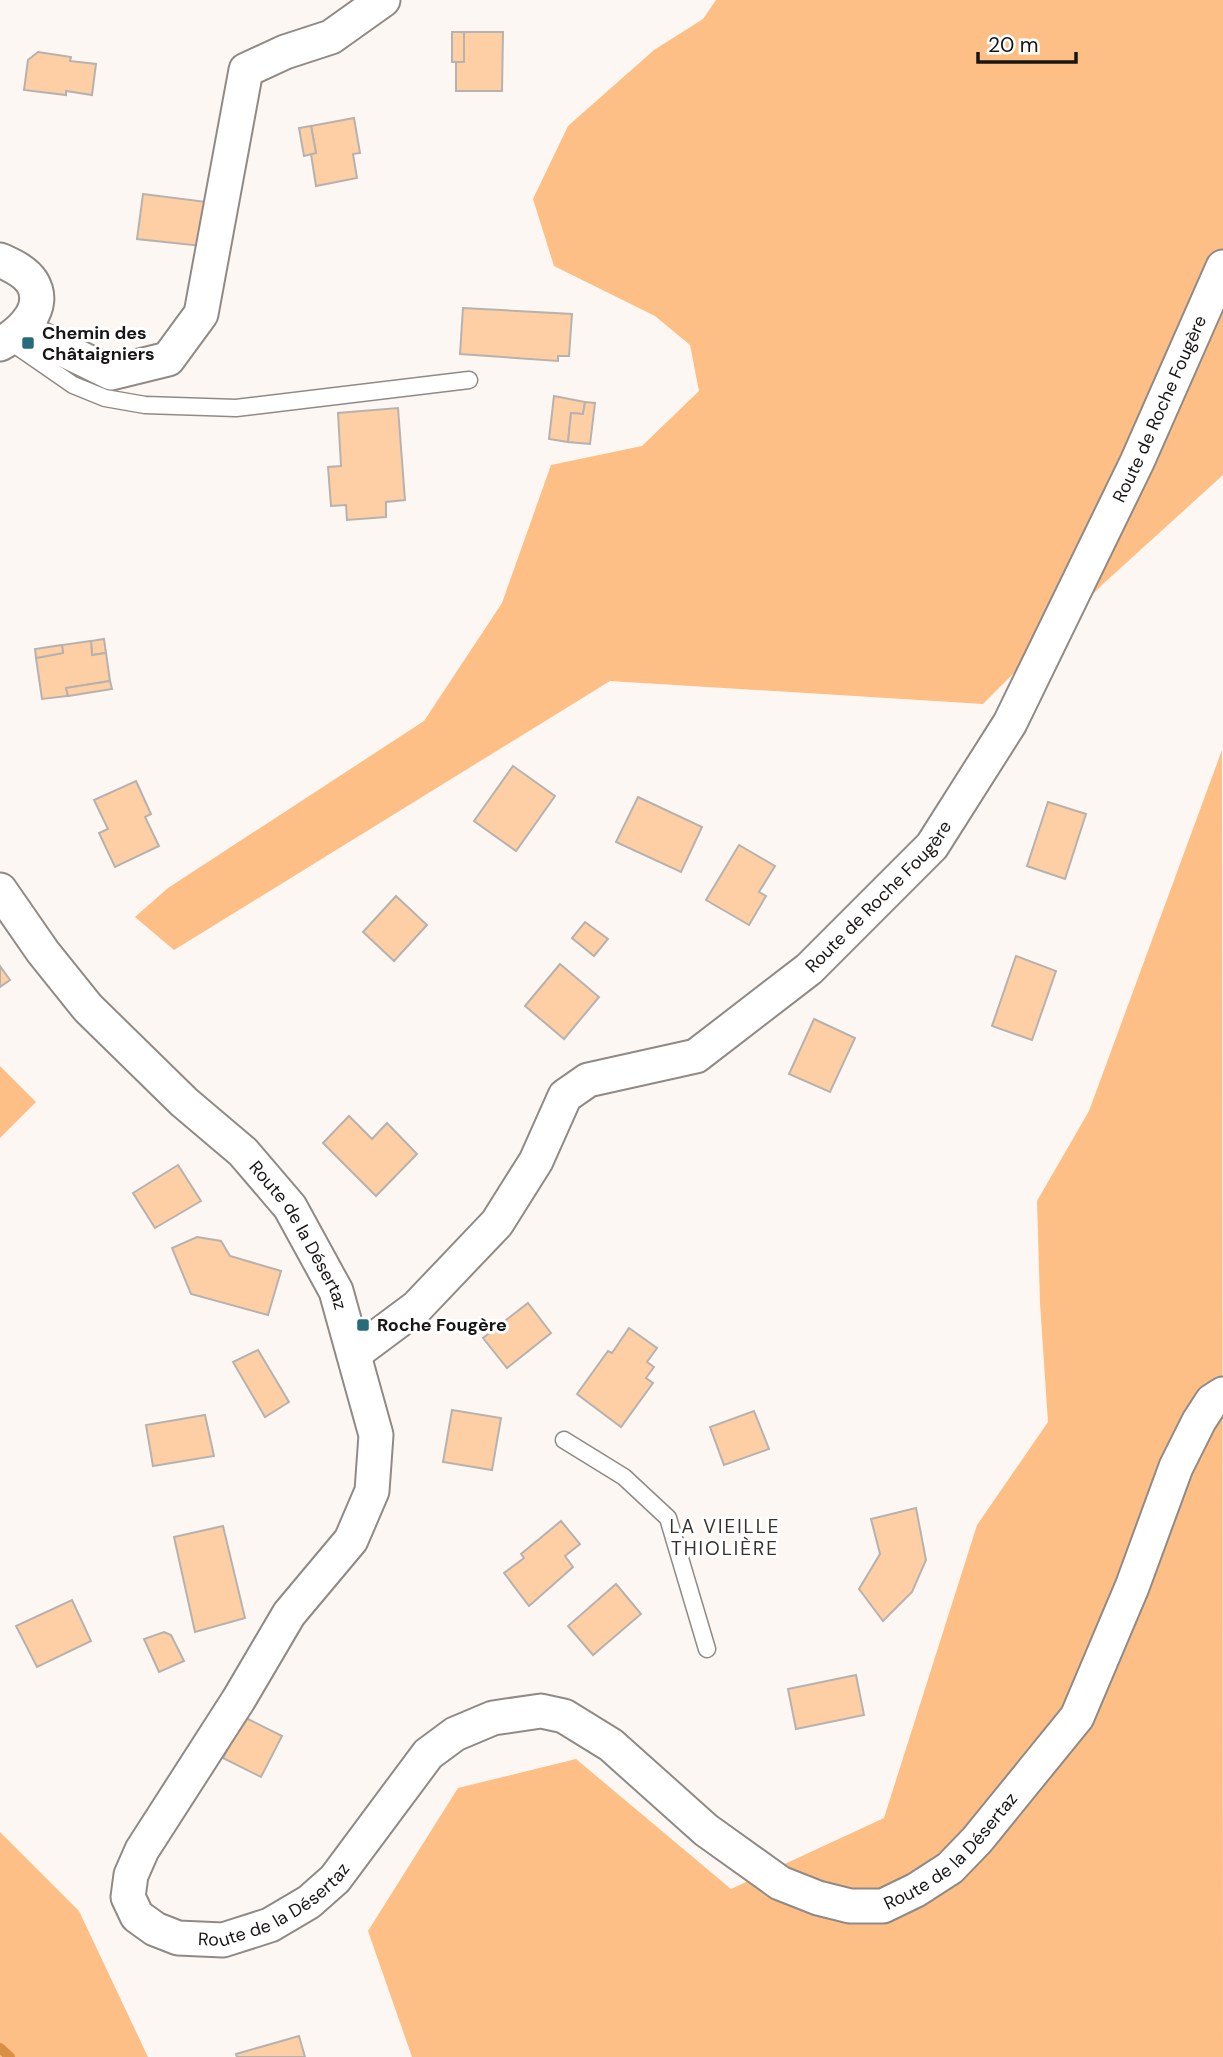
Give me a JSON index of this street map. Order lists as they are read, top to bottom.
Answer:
{
  "streets": {
    "street": ["Route de Roche Fougère", "Route de la Désertaz"]
  },
  "crossings": [
    ["Route de Roche Fougère", "Route de la Désertaz"]
  ],
  "districts": ["LA VIEILLE THIOLIÈRE"],
  "places": {
    "transit": ["Chemin des Châtaigniers", "Roche Fougère"]
  },
  "scale_bar": "20 m"
}
